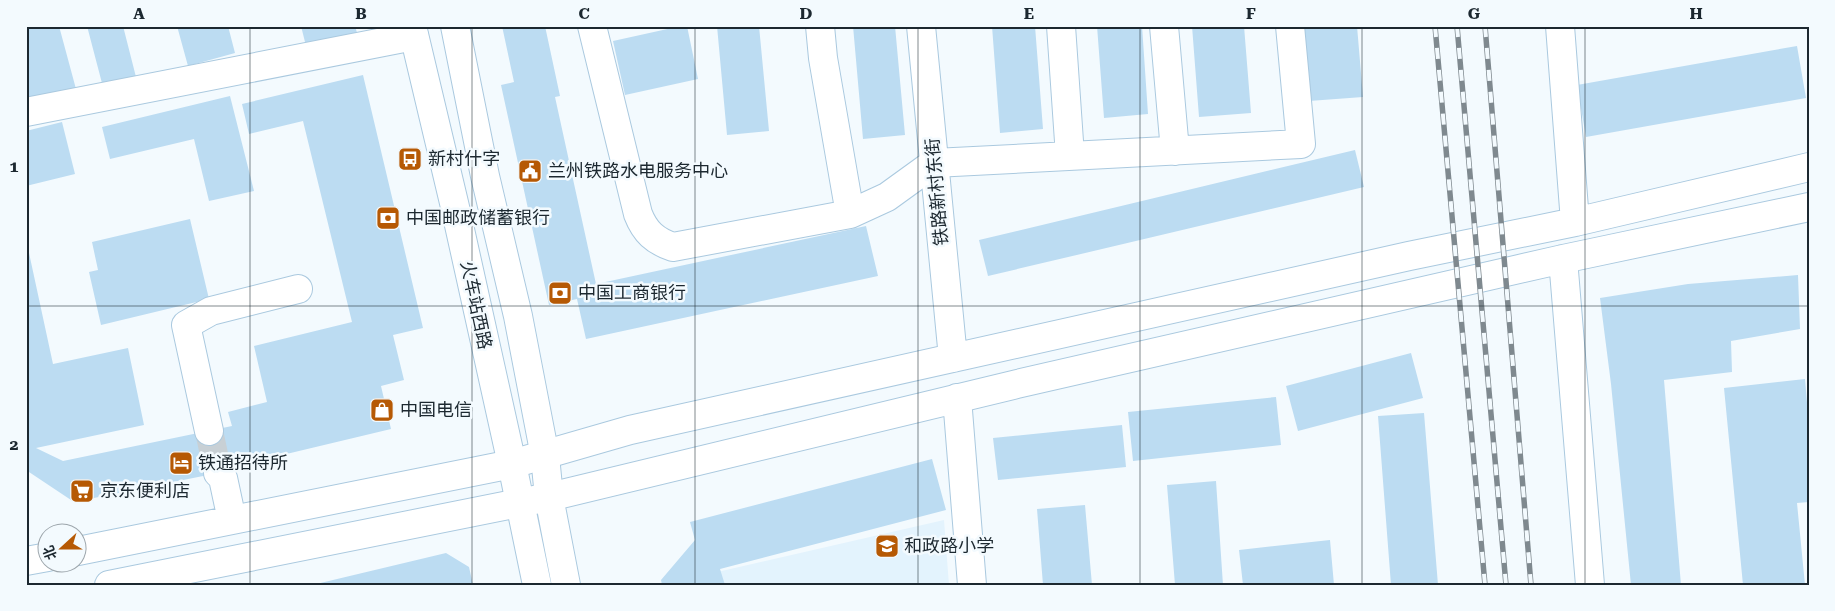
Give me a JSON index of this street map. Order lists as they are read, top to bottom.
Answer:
{
  "streets": {
    "street": ["铁路新村东街", "火车站西路"]
  },
  "places": {
    "bus stop": ["新村什字"],
    "public building": ["兰州铁路水电服务中心"],
    "bank": ["中国邮政储蓄银行", "中国工商银行"],
    "shop": ["中国电信"],
    "hotel": ["铁通招待所"],
    "supermarket": ["京东便利店"],
    "school or university": ["和政路小学"]
  },
  "north": "left",
  "grid": {
    "columns": [
      "A",
      "B",
      "C",
      "D",
      "E",
      "F",
      "G",
      "H"
    ],
    "rows": ["1", "2"]
  }
}
